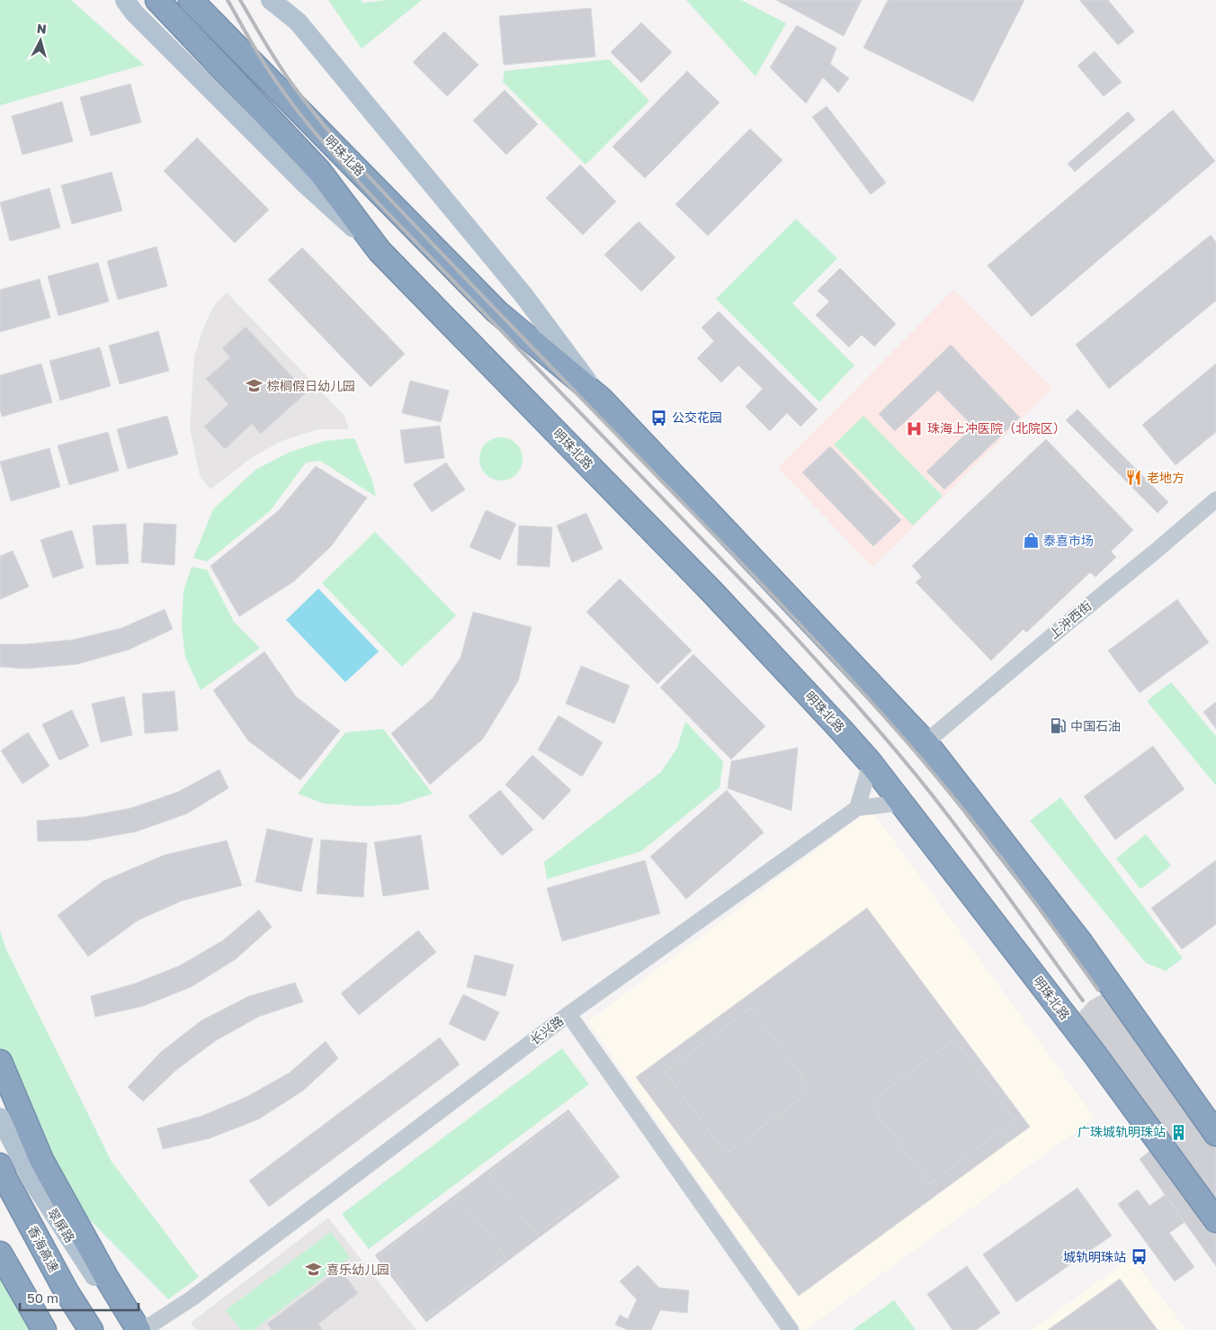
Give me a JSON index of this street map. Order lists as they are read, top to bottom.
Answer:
{
  "streets": {
    "highway": ["明珠北路", "香海高速"],
    "main road": ["翠屏路"],
    "street": ["上沖西街", "长兴路"]
  },
  "crossings": [
    ["明珠北路", "上沖西街"],
    ["明珠北路", "长兴路"]
  ],
  "places": {
    "school or university": ["棕榈假日幼儿园", "喜乐幼儿园"],
    "bus stop": ["公交花园", "城轨明珠站"],
    "hospital": ["珠海上冲医院（北院区）"],
    "restaurant": ["老地方"],
    "shop": ["泰喜市场"],
    "fuel station": ["中国石油"],
    "building": ["广珠城轨明珠站"]
  },
  "scale_bar": "50 m",
  "north": "top"
}
